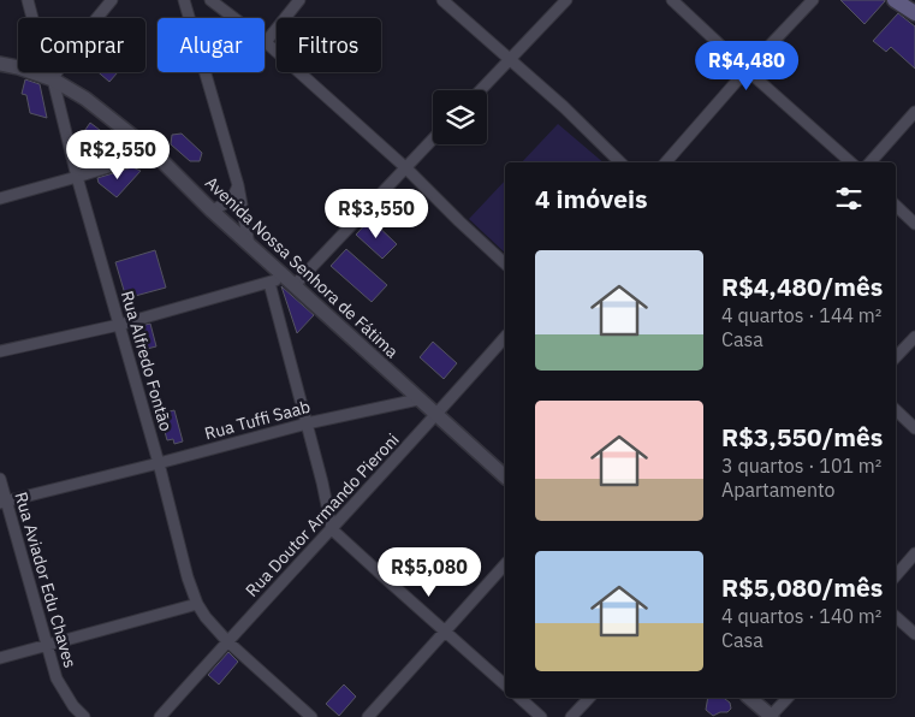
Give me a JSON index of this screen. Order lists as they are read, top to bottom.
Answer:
{
  "streets": {
    "street": [
      "Avenida Nossa Senhora de Fátima",
      "Rua Alfredo Fontão",
      "Rua Tuffi Saab",
      "Rua Doutor Armando Pieroni",
      "Rua Aviador Edu Chaves"
    ]
  },
  "crossings": [
    ["Avenida Nossa Senhora de Fátima", "Rua Alfredo Fontão"],
    ["Avenida Nossa Senhora de Fátima", "Rua Tuffi Saab"],
    ["Avenida Nossa Senhora de Fátima", "Rua Doutor Armando Pieroni"],
    ["Rua Alfredo Fontão", "Rua Tuffi Saab"],
    ["Rua Alfredo Fontão", "Rua Doutor Armando Pieroni"],
    ["Rua Tuffi Saab", "Rua Aviador Edu Chaves"]
  ],
  "page": {
    "chip": ["Comprar", "Alugar", "Filtros"],
    "price": [
      "R$4,480",
      "R$2,550",
      "R$3,550",
      "R$5,080"
    ],
    "heading": "4 imóveis",
    "list": [
      {
        "name": "R$4,480/mês",
        "note": "4 quartos · 144 m² · Casa"
      },
      {
        "name": "R$3,550/mês",
        "note": "3 quartos · 101 m² · Apartamento"
      },
      {
        "name": "R$5,080/mês",
        "note": "4 quartos · 140 m² · Casa"
      }
    ]
  }
}
